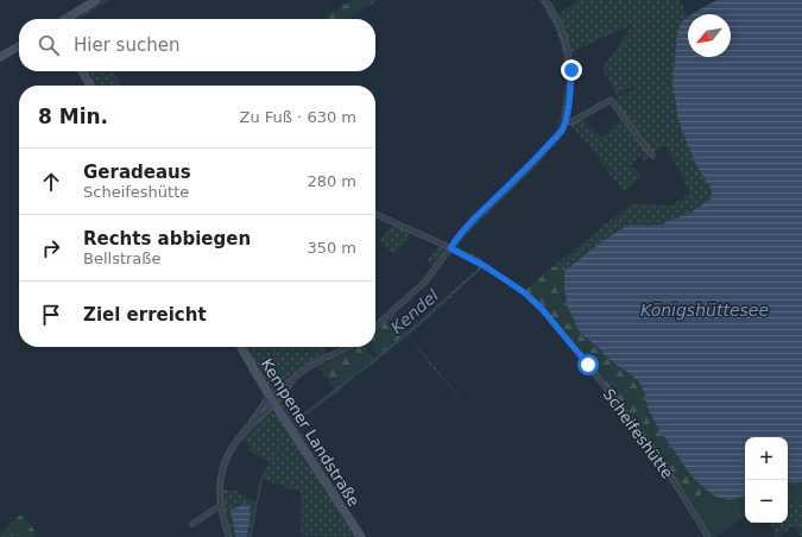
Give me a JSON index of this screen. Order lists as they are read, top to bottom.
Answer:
{
  "streets": {
    "street": ["Kempener Landstraße", "Scheifeshütte"]
  },
  "water": ["Königshüttesee", "Kendel"],
  "north": "bottom left",
  "page": {
    "search": "Hier suchen",
    "heading": ["8 Min.", "Zu Fuß · 630 m"],
    "list": [
      ["Geradeaus", "Scheifeshütte", "280 m"],
      ["Rechts abbiegen", "Bellstraße", "350 m"],
      "Ziel erreicht"
    ],
    "map_buttons": ["+", "−"]
  }
}
